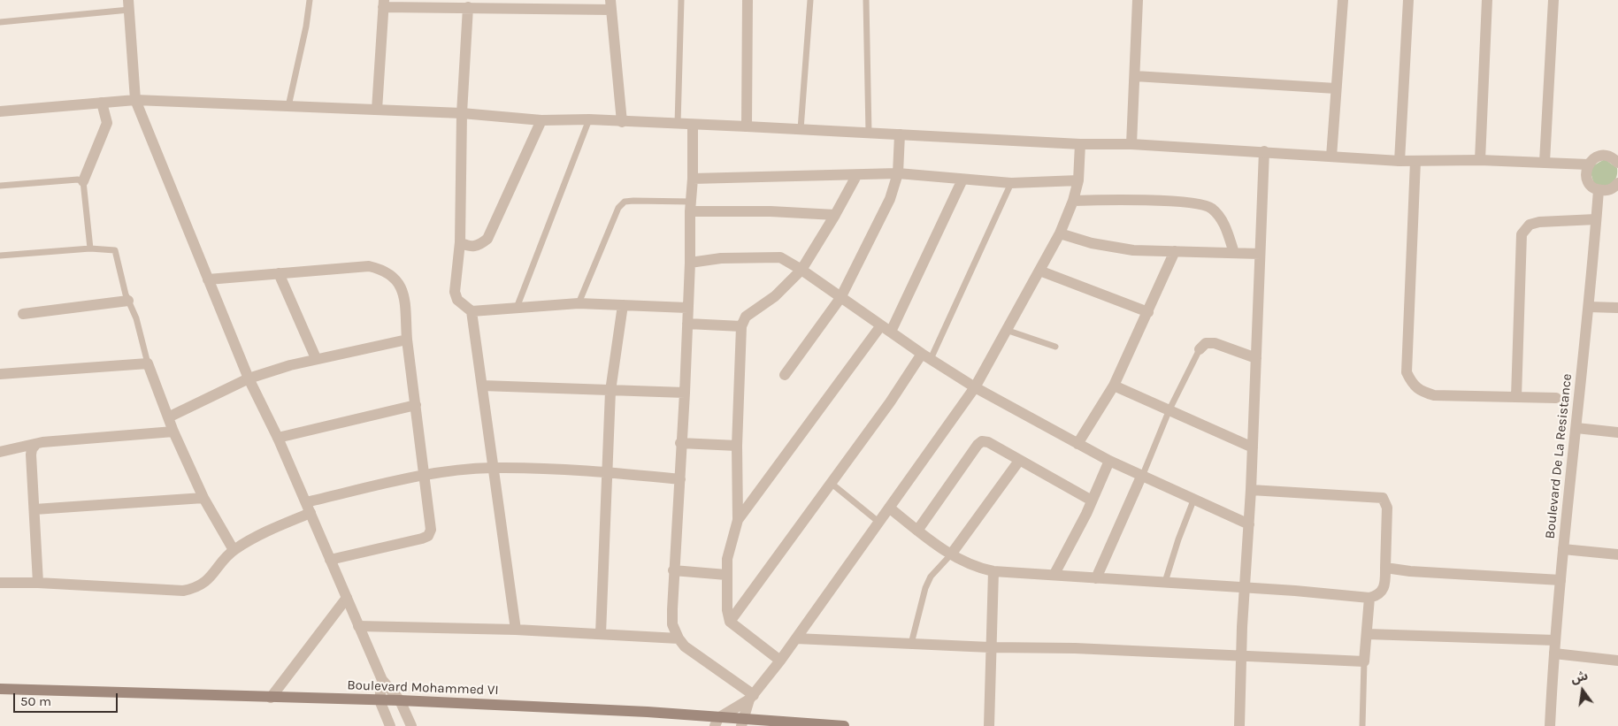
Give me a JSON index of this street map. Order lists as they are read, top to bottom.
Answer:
{
  "streets": {
    "main road": ["Boulevard Mohammed VI"],
    "street": ["Boulevard De La Resistance"]
  },
  "scale_bar": "50 m",
  "north": "top"
}
